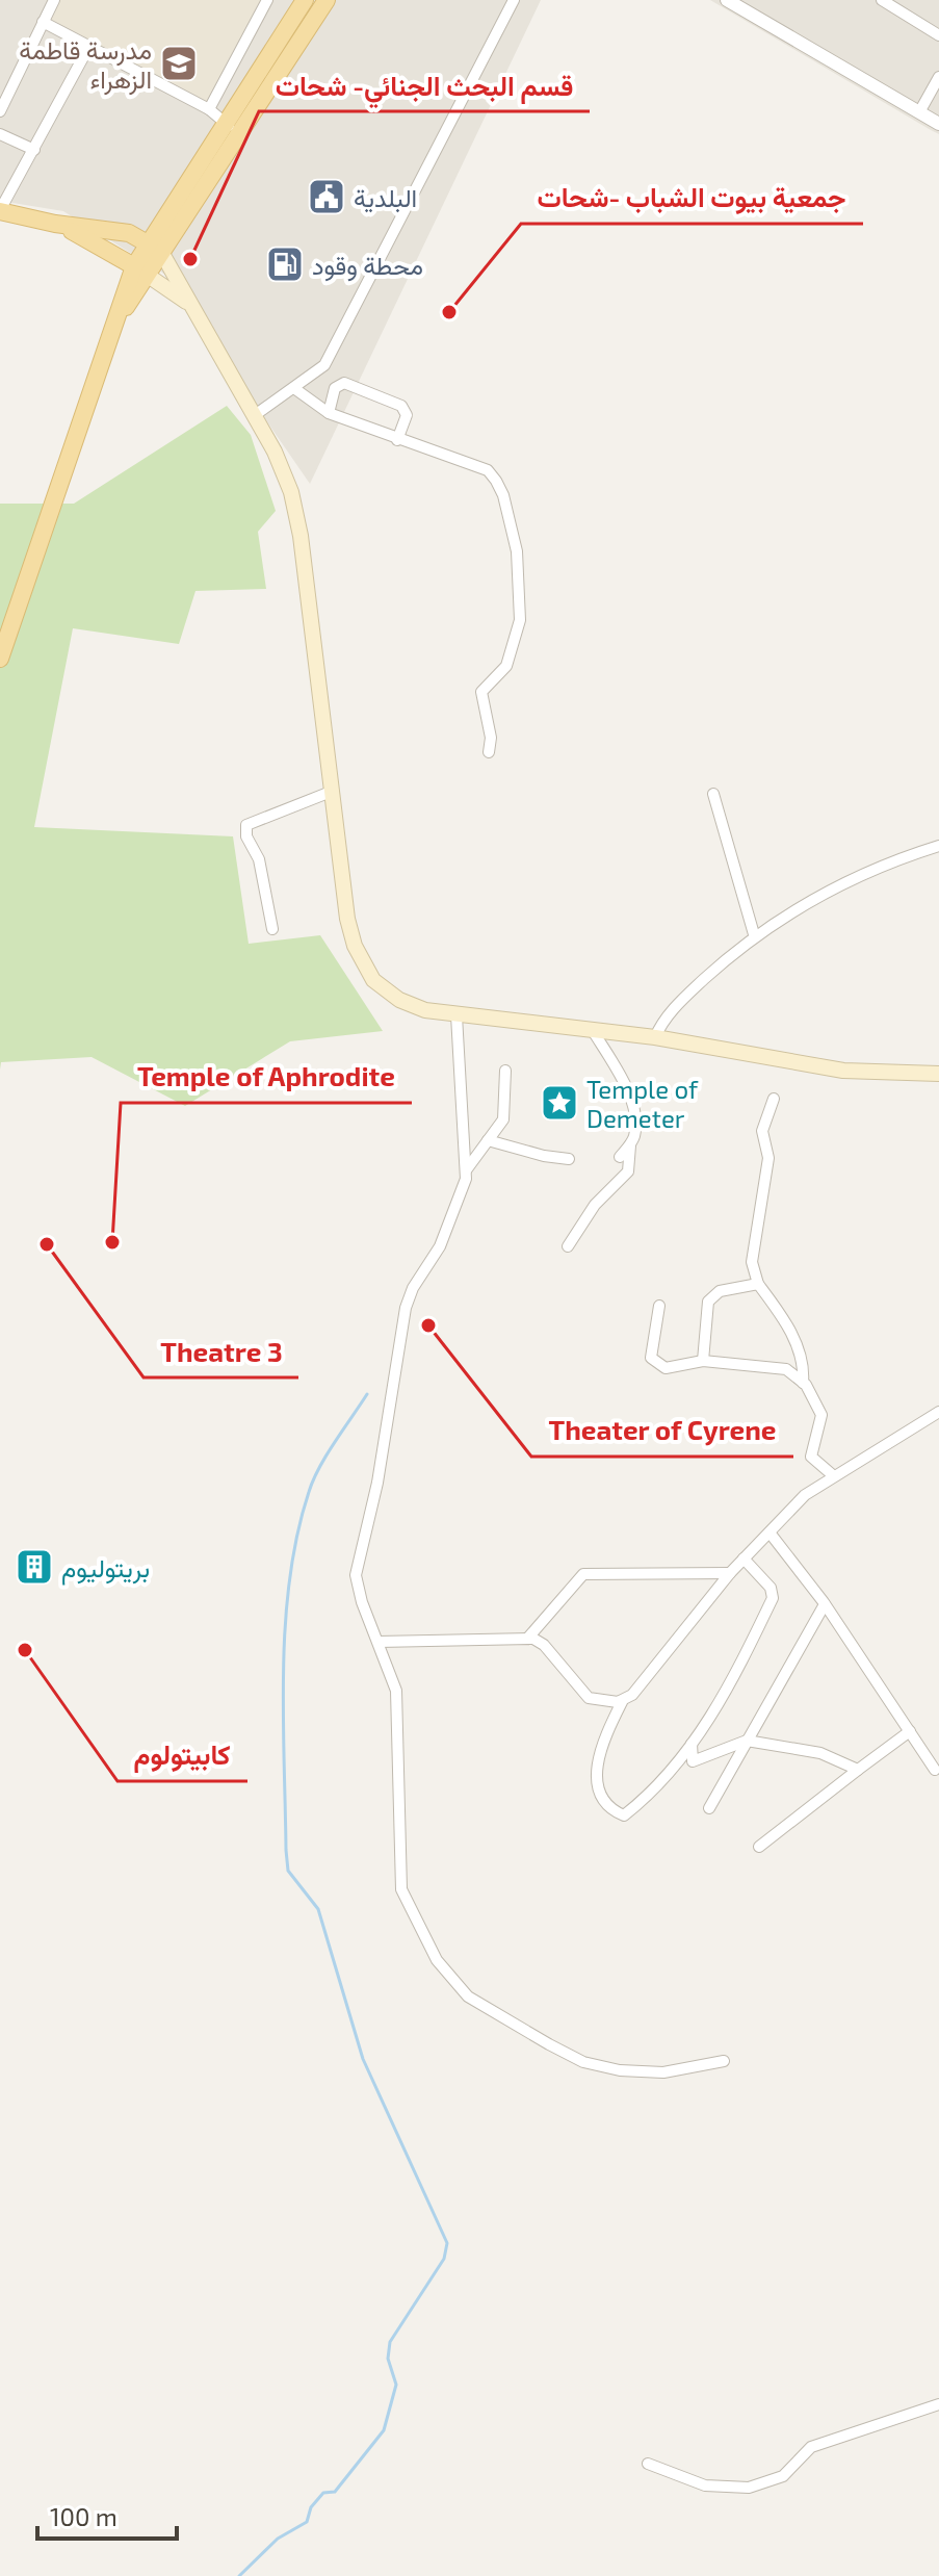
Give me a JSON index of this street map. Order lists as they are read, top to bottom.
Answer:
{
  "places": {
    "school or university": ["مدرسة قاطمة الزهراء"],
    "public building": ["البلدية"],
    "other": [
      "قسم البحث الجنائي- شحات",
      "جمعية بيوت الشباب -شحات",
      "Temple of Aphrodite",
      "Theatre 3",
      "Theater of Cyrene",
      "كابيتولوم"
    ],
    "fuel station": ["محطة وقود"],
    "place": ["Temple of Demeter"],
    "building": ["بريتوليوم"]
  },
  "scale_bar": "100 m"
}
